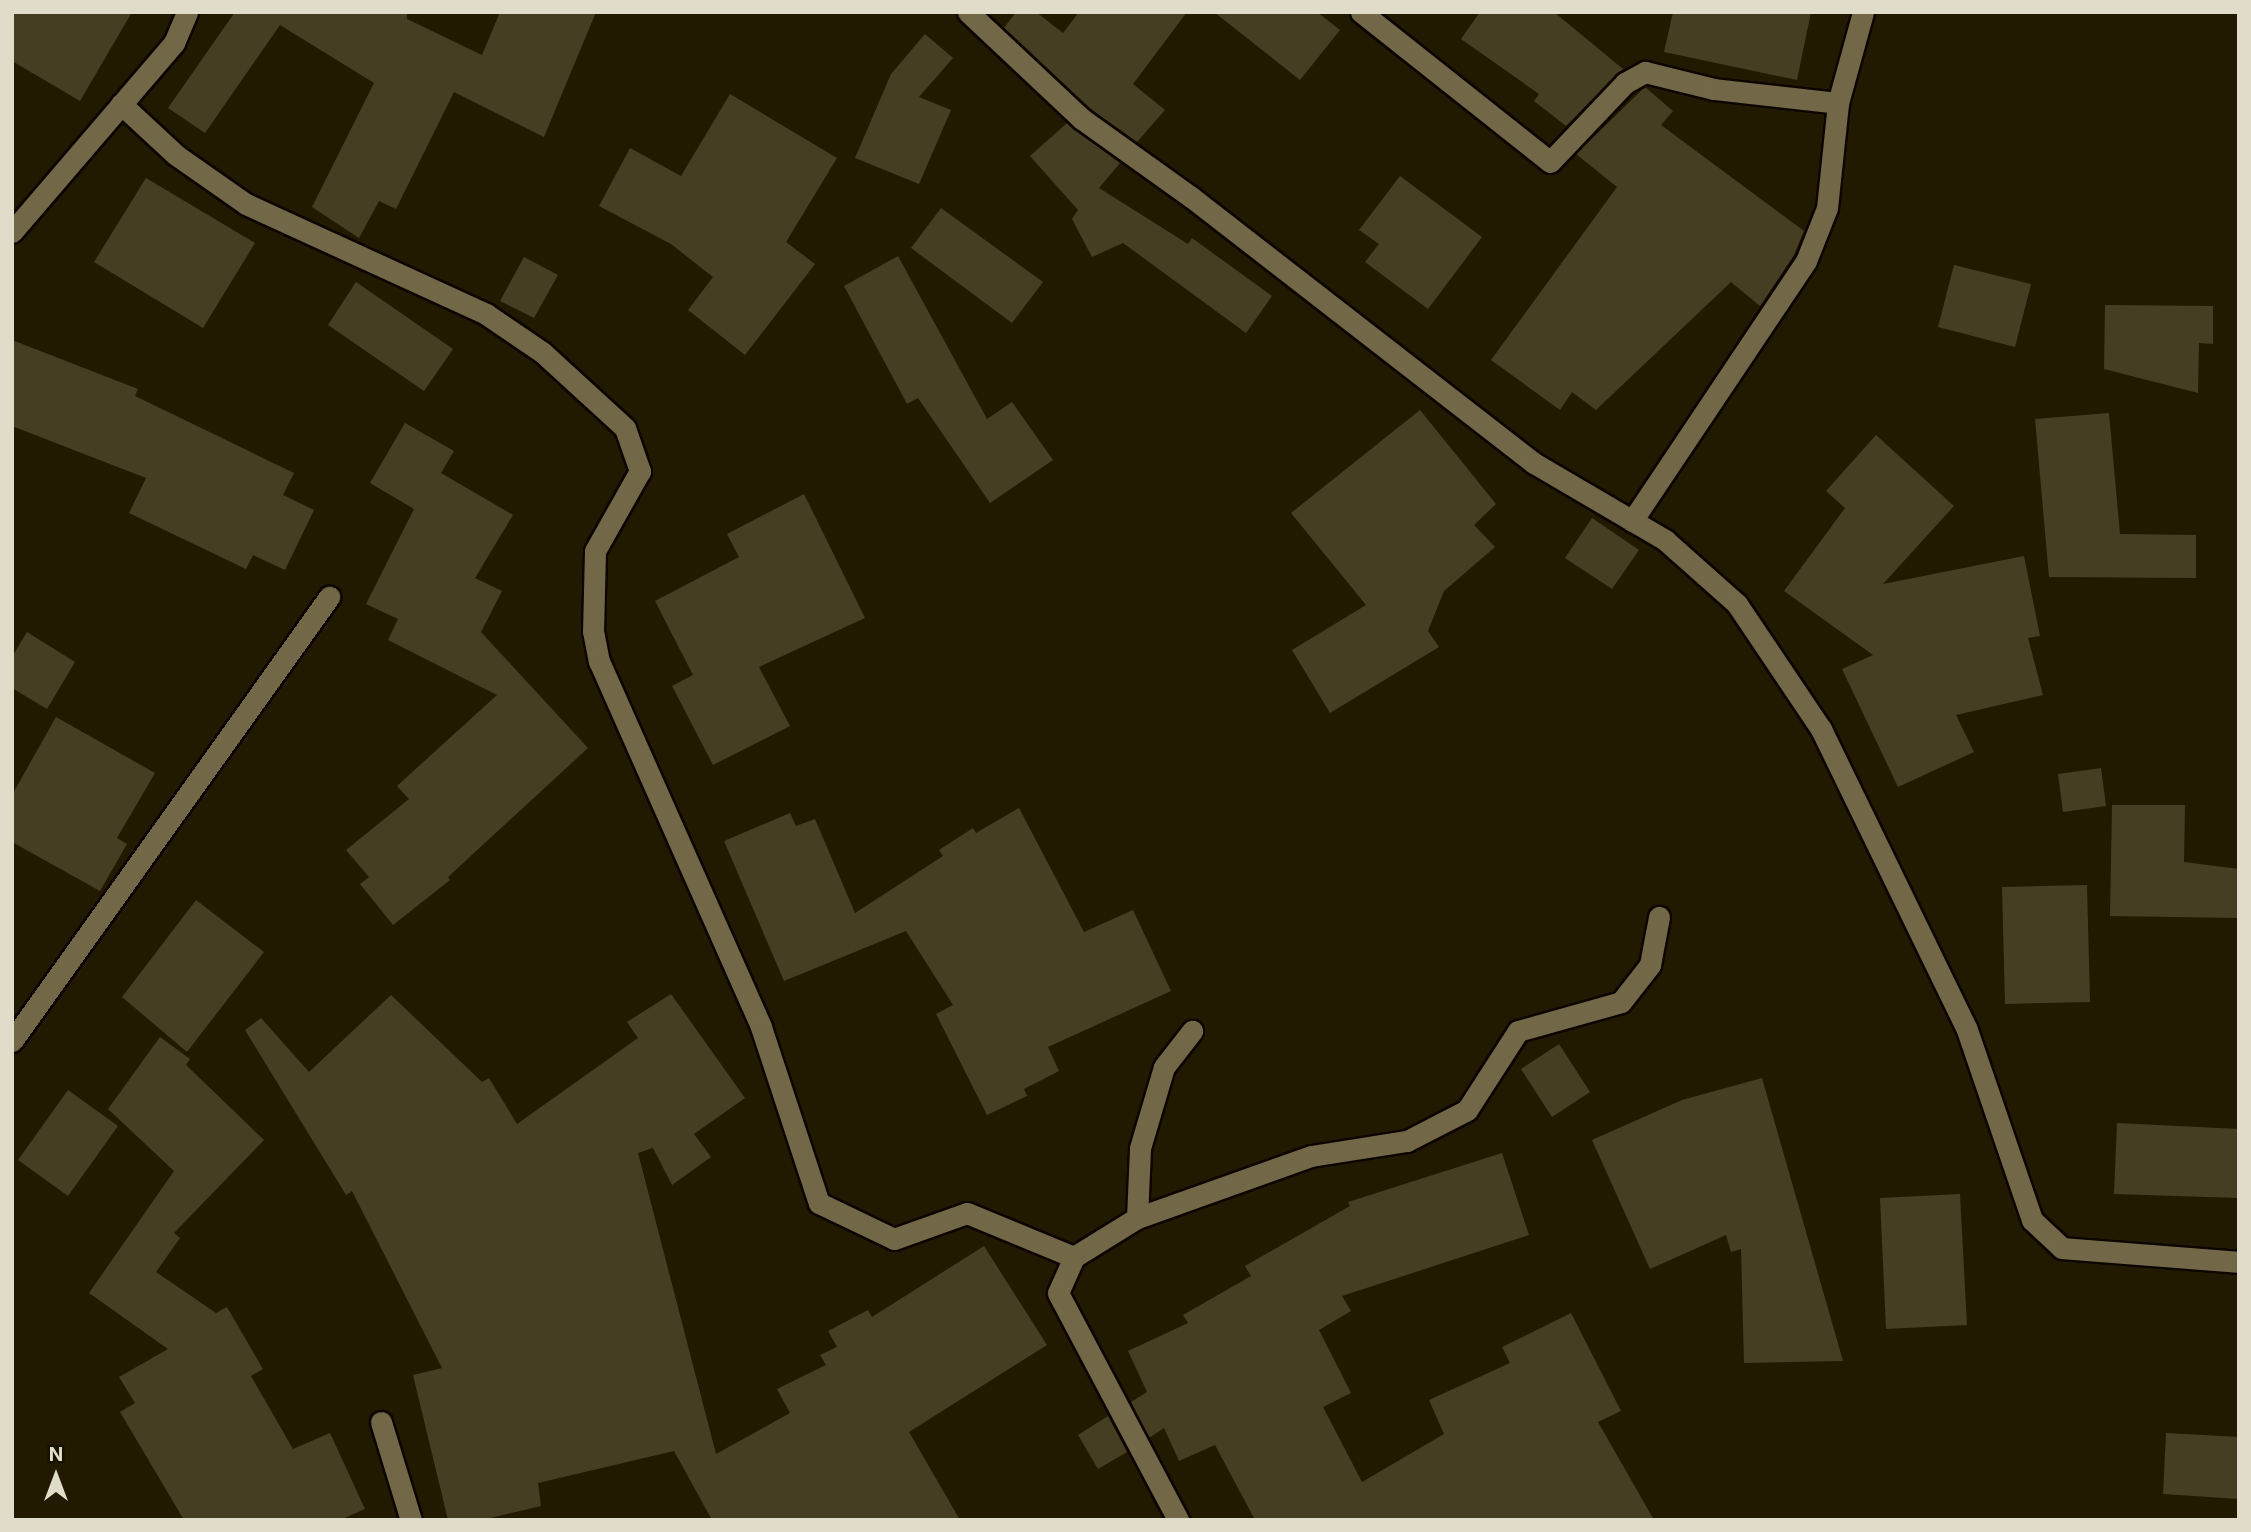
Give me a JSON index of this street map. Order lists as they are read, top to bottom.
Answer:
{
  "north": "top"
}
